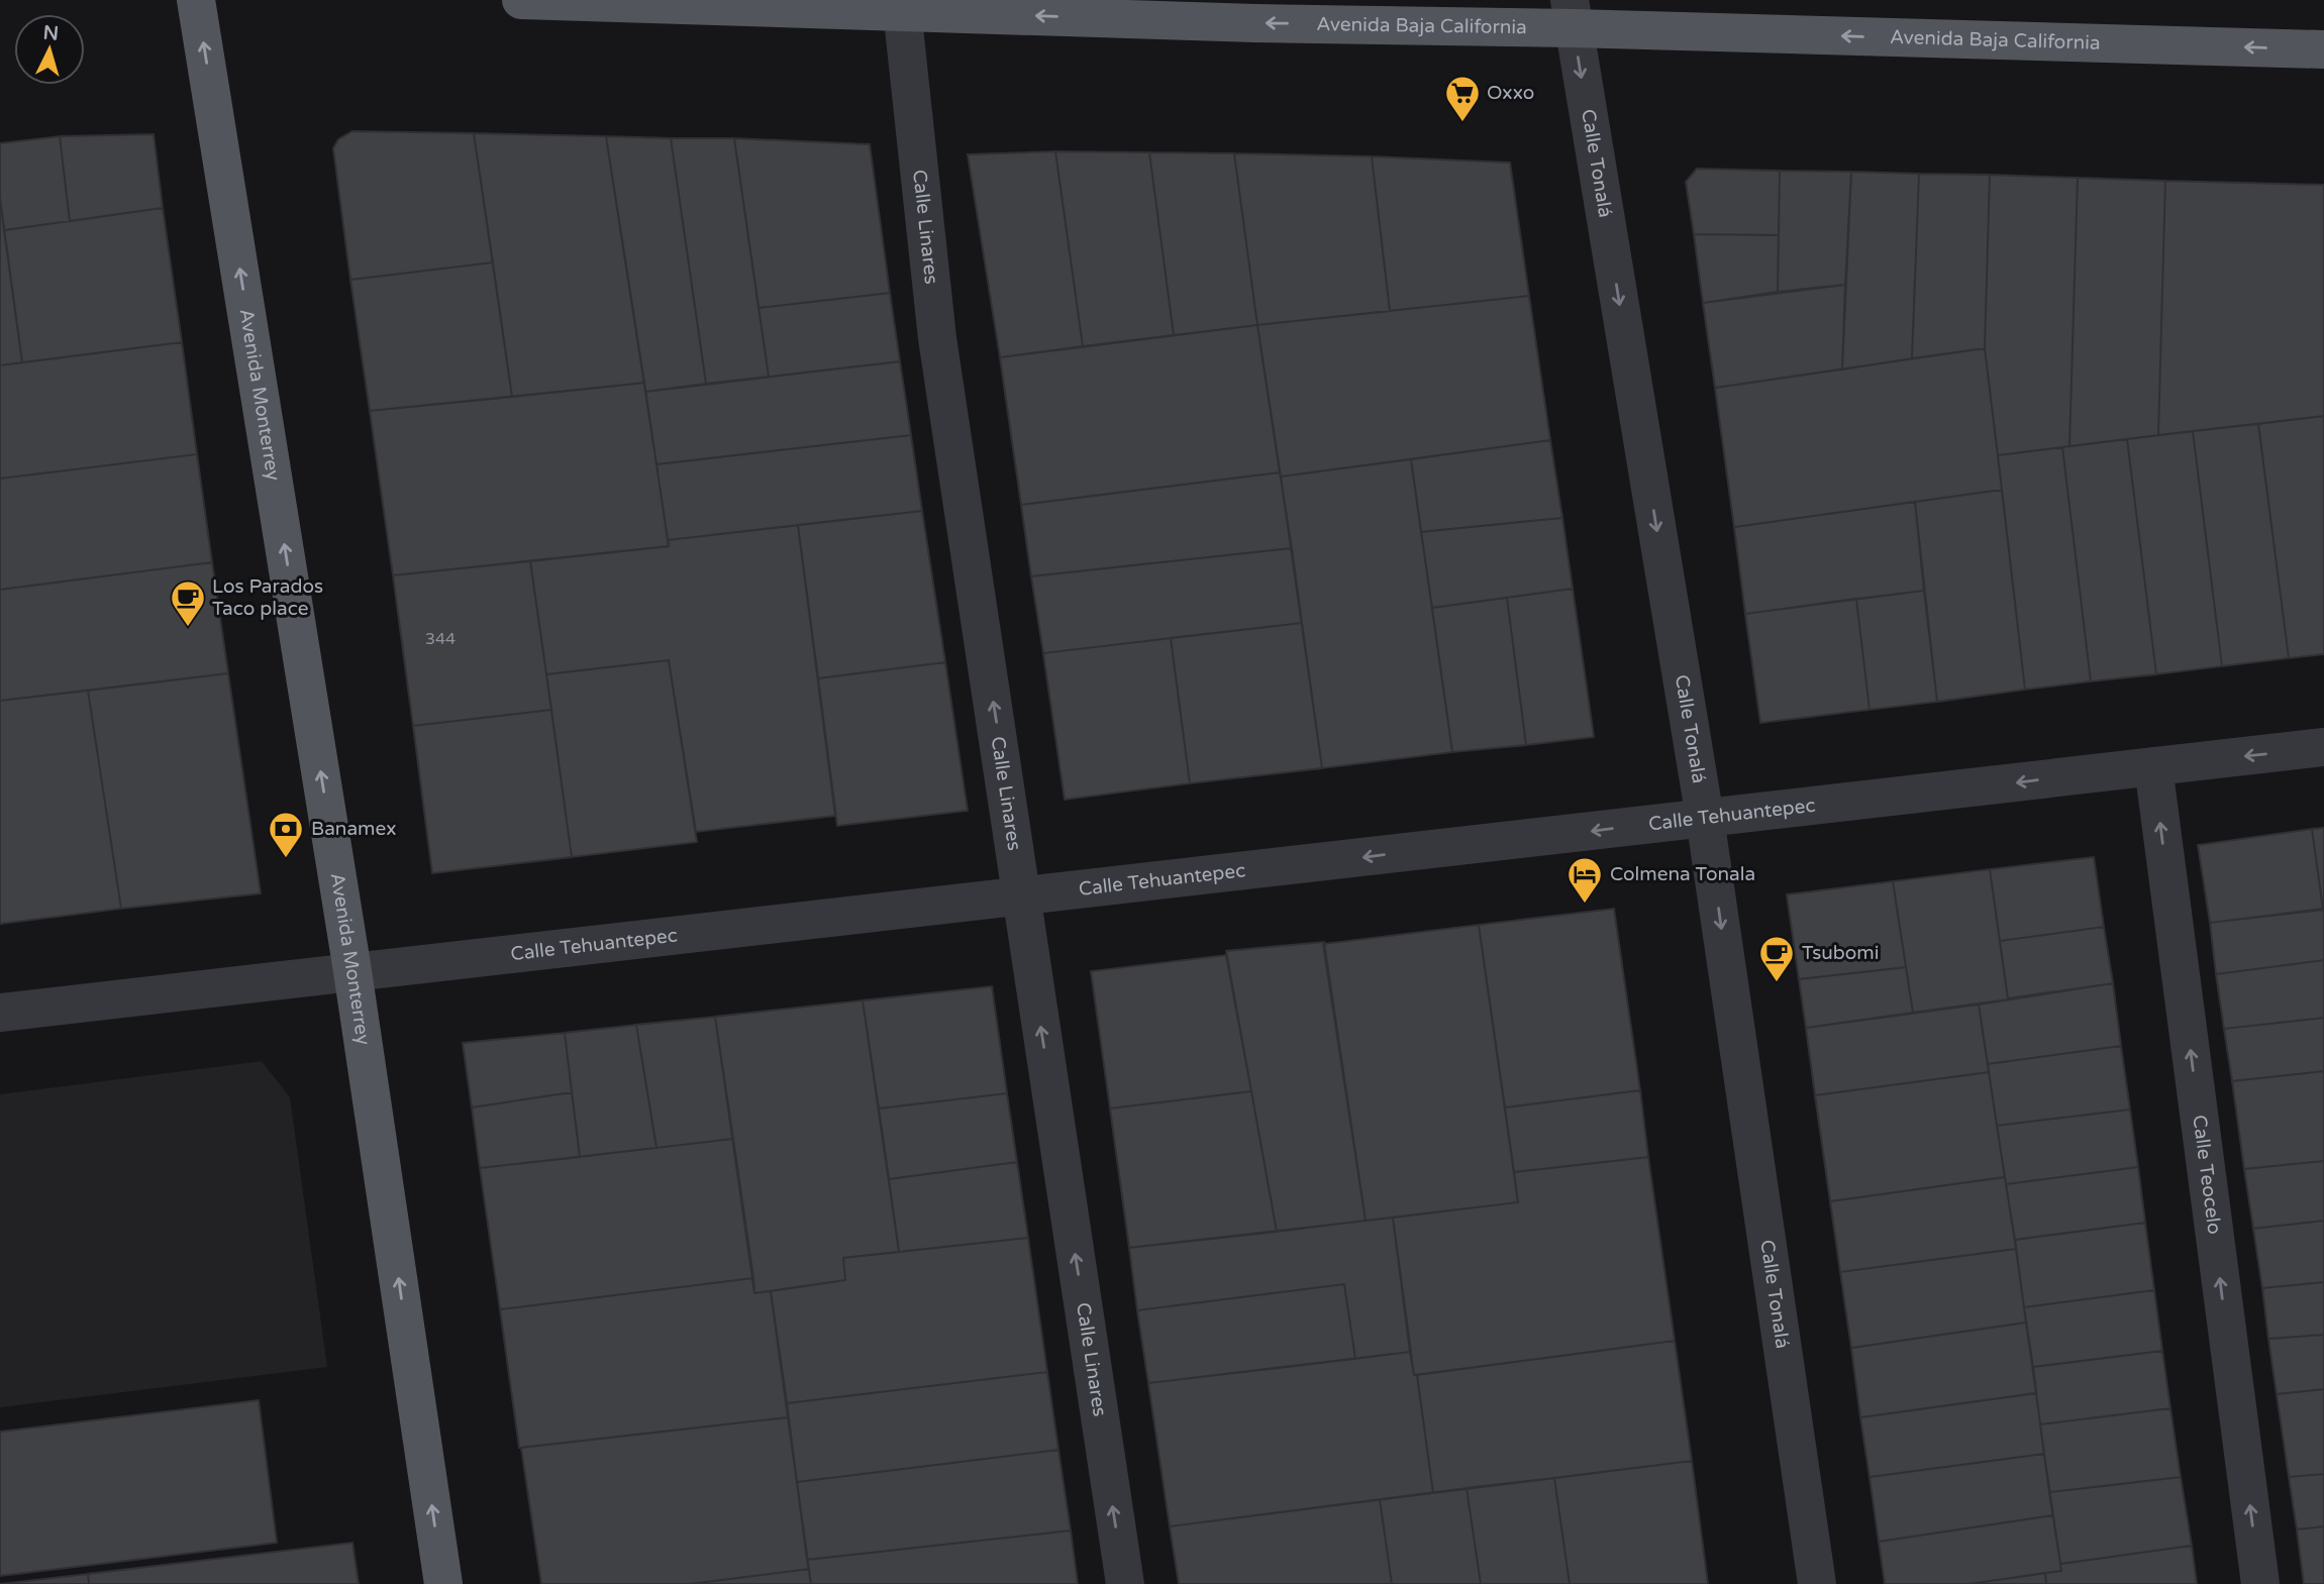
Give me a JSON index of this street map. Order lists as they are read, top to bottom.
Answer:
{
  "streets": {
    "main road": ["Avenida Baja California", "Avenida Monterrey"],
    "street": [
      "Calle Tonalá",
      "Calle Linares",
      "Calle Tehuantepec",
      "Calle Teocelo"
    ]
  },
  "crossings": [
    ["Avenida Baja California", "Calle Tonalá"],
    ["Avenida Baja California", "Calle Linares"],
    ["Calle Tonalá", "Calle Tehuantepec"],
    ["Calle Linares", "Calle Tehuantepec"],
    ["Avenida Monterrey", "Calle Tehuantepec"],
    ["Calle Tehuantepec", "Calle Teocelo"]
  ],
  "one_way": [
    "Avenida Baja California",
    "Calle Tonalá",
    "Calle Linares",
    "Avenida Monterrey",
    "Calle Tehuantepec",
    "Calle Teocelo"
  ],
  "places": {
    "supermarket": ["Oxxo"],
    "cafe": ["Los Parados Taco place", "Tsubomi"],
    "bank": ["Banamex"],
    "hotel": ["Colmena Tonala"]
  },
  "house_numbers": ["344"],
  "north": "top"
}
